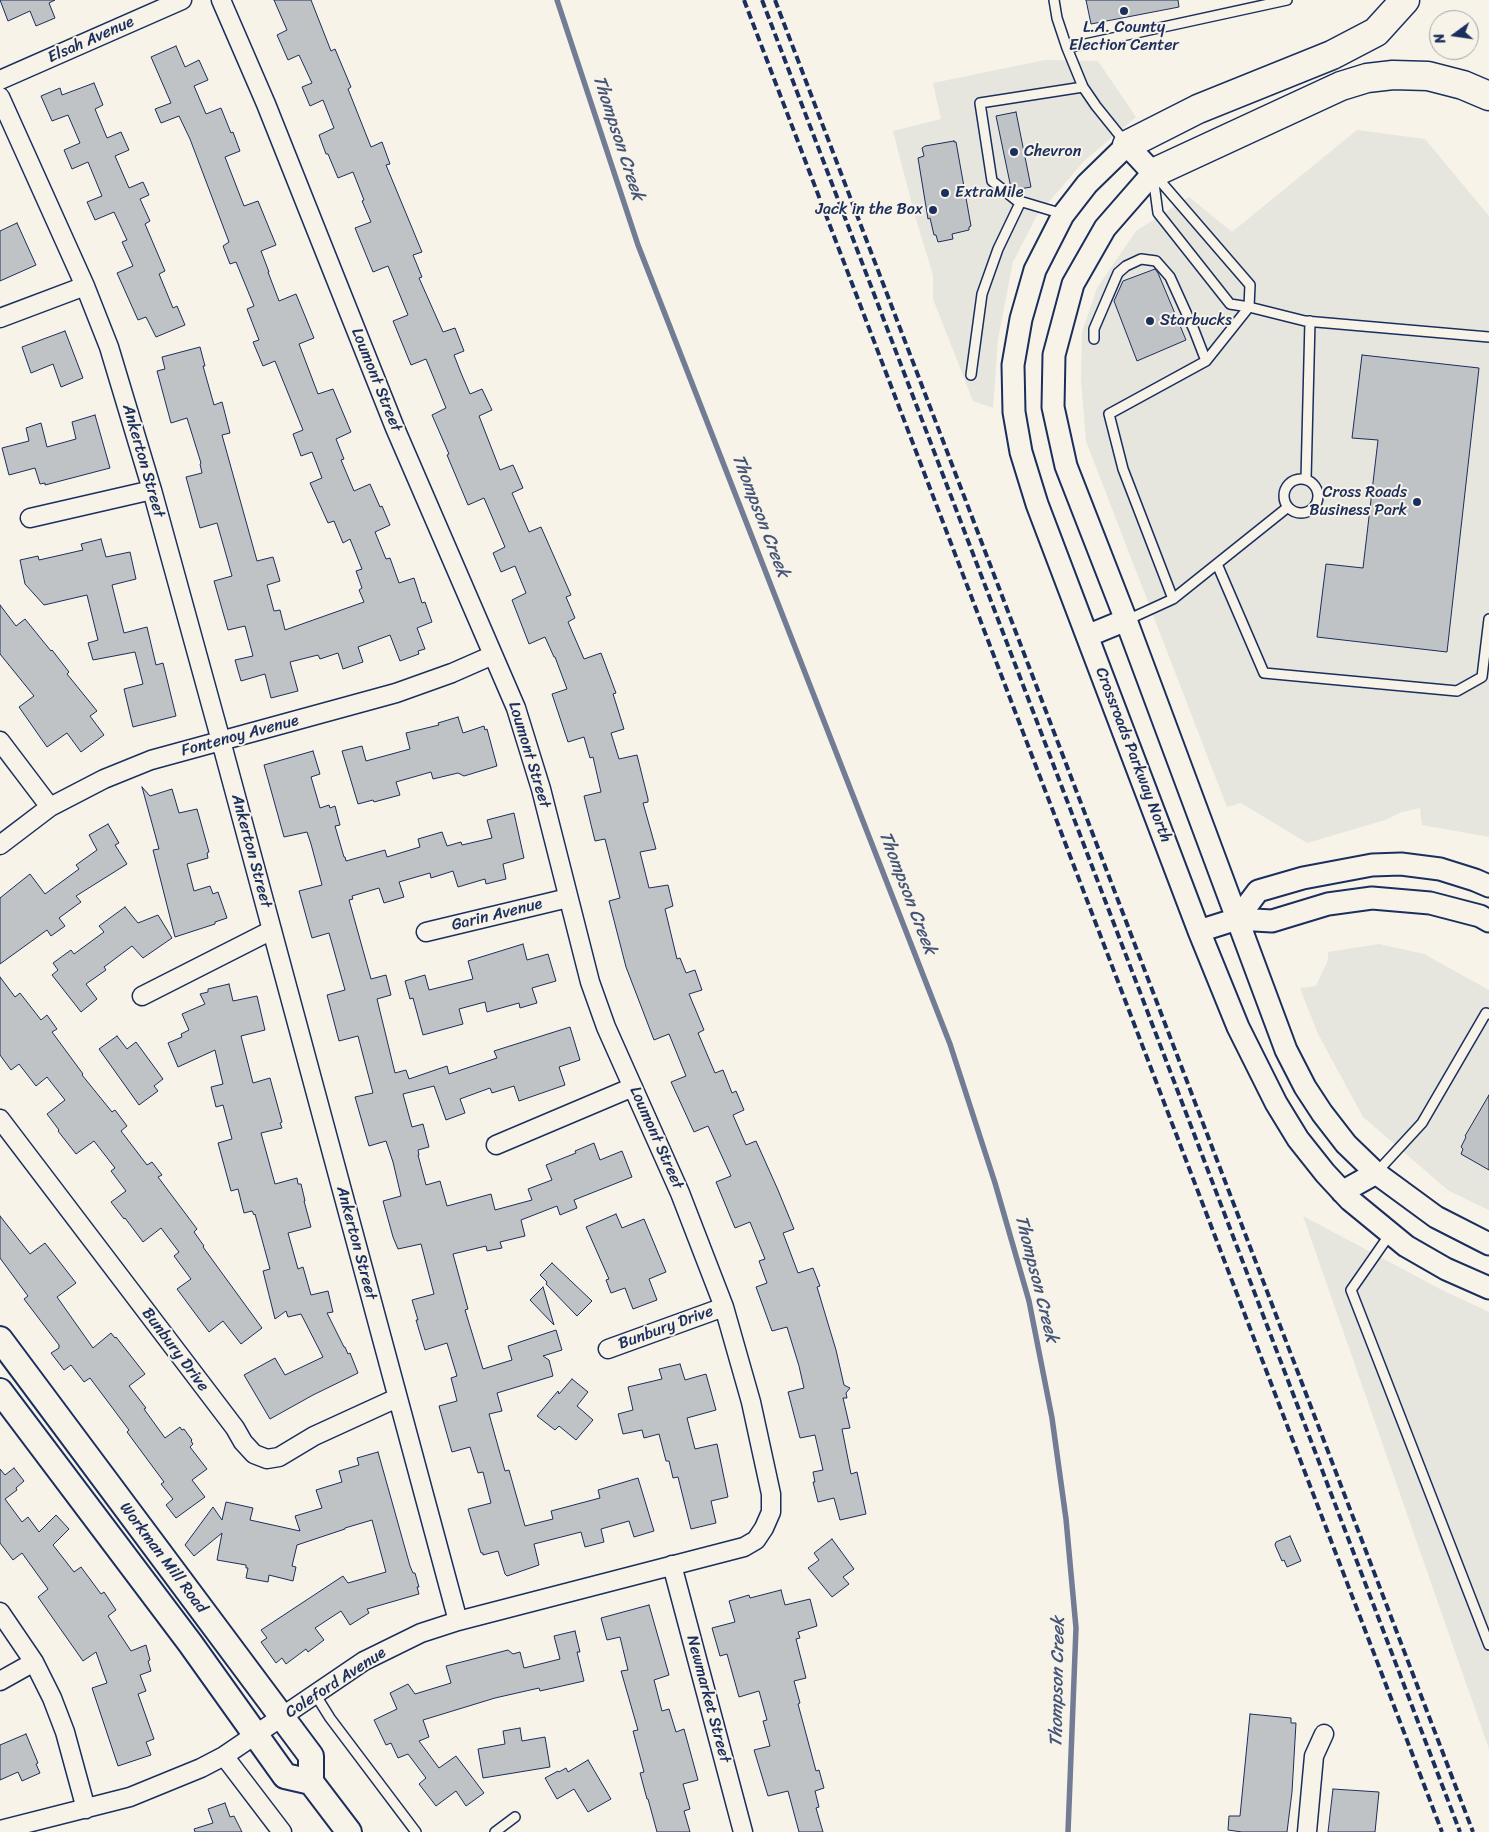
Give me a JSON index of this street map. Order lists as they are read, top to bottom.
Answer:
{
  "streets": {
    "main road": ["Workman Mill Road"],
    "street": [
      "Elsah Avenue",
      "Loumont Street",
      "Ankerton Street",
      "Fontenoy Avenue",
      "Crossroads Parkway North",
      "Garin Avenue",
      "Bunbury Drive",
      "Coleford Avenue",
      "Newmarket Street"
    ]
  },
  "crossings": [
    ["Loumont Street", "Fontenoy Avenue"],
    ["Loumont Street", "Garin Avenue"],
    ["Loumont Street", "Bunbury Drive"],
    ["Loumont Street", "Coleford Avenue"],
    ["Ankerton Street", "Fontenoy Avenue"],
    ["Ankerton Street", "Bunbury Drive"],
    ["Ankerton Street", "Coleford Avenue"],
    ["Workman Mill Road", "Coleford Avenue"],
    ["Coleford Avenue", "Newmarket Street"]
  ],
  "water": ["Thompson Creek"],
  "places": [
    "L.A. County Election Center",
    "Chevron",
    "ExtraMile",
    "Jack in the Box",
    "Starbucks",
    "Cross Roads Business Park"
  ],
  "north": "left"
}
